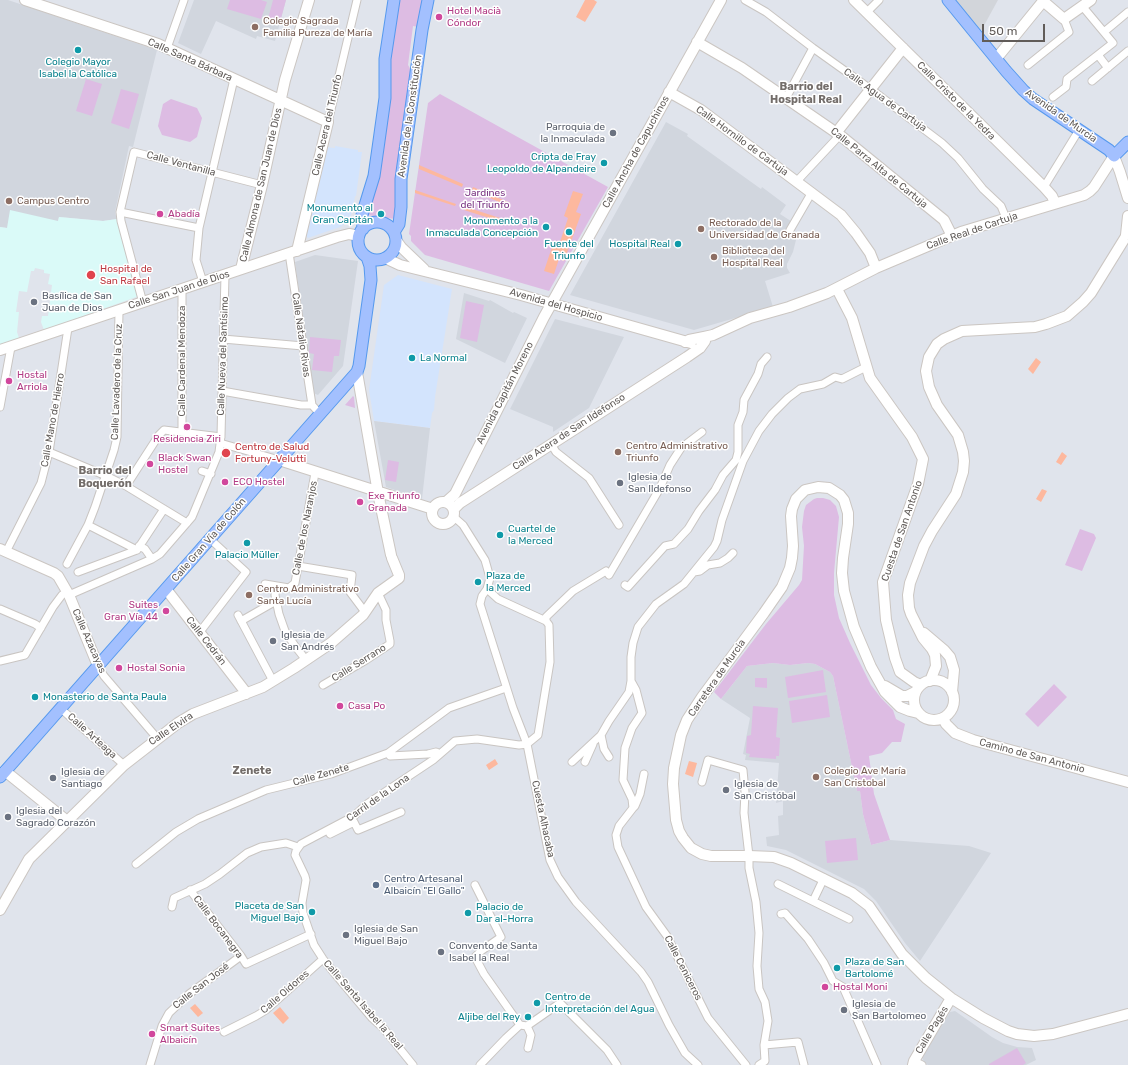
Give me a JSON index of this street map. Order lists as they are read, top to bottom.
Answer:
{
  "streets": {
    "main road": [
      "Calle Santa Bárbara",
      "Calle Cristo de la Yedra",
      "Avenida de la Constitución",
      "Avenida de Murcia",
      "Calle Acera del Triunfo",
      "Calle Hornillo de Cartuja",
      "Calle Ancha de Capuchinos",
      "Calle Parra Alta de Cartuja",
      "Calle Almona de San Juan de Dios",
      "Calle Real de Cartuja",
      "Calle San Juan de Dios",
      "Avenida del Hospicio",
      "Avenida Capitán Moreno",
      "Calle Acera de San Ildefonso",
      "Cuesta de San Antonio",
      "Calle Gran Vía de Colón",
      "Calle Azacayas",
      "Calle Cedrán",
      "Carretera de Murcia",
      "Calle Elvira",
      "Camino de San Antonio",
      "Calle Pagés"
    ],
    "street": [
      "Calle Agua de Cartuja",
      "Calle Ventanilla",
      "Calle Natalio Rivas",
      "Calle Nueva del Santísimo",
      "Calle Cardenal Mendoza",
      "Calle Lavadero de la Cruz",
      "Calle Mano de Hierro",
      "Calle de los Naranjos",
      "Calle Serrano",
      "Calle Arteaga",
      "Calle Zenete",
      "Carril de la Lona",
      "Cuesta Alhacaba",
      "Calle Bocanegra",
      "Calle Ceniceros",
      "Calle San José",
      "Calle Oidores",
      "Calle Santa Isabel la Real"
    ]
  },
  "crossings": [
    ["Calle Santa Bárbara", "Calle Acera del Triunfo"],
    ["Calle Santa Bárbara", "Calle Almona de San Juan de Dios"],
    ["Calle Agua de Cartuja", "Calle Real de Cartuja"],
    ["Calle Cristo de la Yedra", "Calle Real de Cartuja"],
    ["Avenida de la Constitución", "Calle San Juan de Dios"],
    ["Avenida de la Constitución", "Avenida del Hospicio"],
    ["Avenida de Murcia", "Calle Real de Cartuja"],
    ["Calle Acera del Triunfo", "Calle San Juan de Dios"],
    ["Calle Acera del Triunfo", "Calle Natalio Rivas"],
    ["Calle Hornillo de Cartuja", "Calle Ancha de Capuchinos"],
    ["Calle Hornillo de Cartuja", "Calle Real de Cartuja"],
    ["Calle Ancha de Capuchinos", "Calle Parra Alta de Cartuja"],
    ["Calle Ancha de Capuchinos", "Avenida del Hospicio"],
    ["Calle Ancha de Capuchinos", "Avenida Capitán Moreno"],
    ["Calle Ventanilla", "Calle Almona de San Juan de Dios"],
    ["Calle Ventanilla", "Calle San Juan de Dios"],
    ["Calle Parra Alta de Cartuja", "Calle Real de Cartuja"],
    ["Calle Almona de San Juan de Dios", "Calle San Juan de Dios"],
    ["Calle Real de Cartuja", "Calle Acera de San Ildefonso"],
    ["Calle Real de Cartuja", "Cuesta de San Antonio"],
    ["Calle San Juan de Dios", "Avenida del Hospicio"],
    ["Calle San Juan de Dios", "Calle Natalio Rivas"],
    ["Calle San Juan de Dios", "Calle Nueva del Santísimo"],
    ["Calle San Juan de Dios", "Calle Cardenal Mendoza"],
    ["Calle San Juan de Dios", "Calle Lavadero de la Cruz"],
    ["Calle San Juan de Dios", "Calle Mano de Hierro"],
    ["Avenida del Hospicio", "Avenida Capitán Moreno"],
    ["Avenida del Hospicio", "Calle Acera de San Ildefonso"],
    ["Calle Nueva del Santísimo", "Calle Azacayas"],
    ["Avenida Capitán Moreno", "Calle Acera de San Ildefonso"],
    ["Calle Mano de Hierro", "Calle Azacayas"],
    ["Cuesta de San Antonio", "Carretera de Murcia"],
    ["Cuesta de San Antonio", "Camino de San Antonio"],
    ["Calle Gran Vía de Colón", "Calle Azacayas"],
    ["Calle Gran Vía de Colón", "Calle Cedrán"],
    ["Calle Gran Vía de Colón", "Calle Arteaga"],
    ["Calle Azacayas", "Calle Elvira"],
    ["Calle Cedrán", "Calle Elvira"],
    ["Calle Serrano", "Calle Elvira"],
    ["Carretera de Murcia", "Camino de San Antonio"],
    ["Carretera de Murcia", "Calle Pagés"],
    ["Calle Elvira", "Calle Arteaga"],
    ["Calle Zenete", "Cuesta Alhacaba"],
    ["Carril de la Lona", "Cuesta Alhacaba"],
    ["Calle Bocanegra", "Calle San José"],
    ["Calle Bocanegra", "Calle Santa Isabel la Real"],
    ["Calle Oidores", "Calle Santa Isabel la Real"]
  ],
  "districts": ["Barrio del Hospital Real", "Barrio del Boquerón", "Zenete"],
  "parks": ["Jardines del Triunfo"],
  "places": [
    "Hotel Macià Cóndor",
    "Colegio Sagrada Familia Pureza de María",
    "Colegio Mayor Isabel la Católica",
    "Parroquia de la Inmaculada",
    "Cripta de Fray Leopoldo de Alpandeire",
    "Campus Centro",
    "Abadía",
    "Monumento al Gran Capitán",
    "Monumento a la Inmaculada Concepción",
    "Rectorado de la Universidad de Granada",
    "Fuente del Triunfo",
    "Hospital Real",
    "Biblioteca del Hospital Real",
    "Hospital de San Rafael",
    "Basílica de San Juan de Dios",
    "La Normal",
    "Hostal Arriola",
    "Residencia Ziri",
    "Centro Administrativo Triunfo",
    "Centro de Salud Fortuny-Velutti",
    "Black Swan Hostel",
    "ECO Hostel",
    "Iglesia de San Ildefonso",
    "Exe Triunfo Granada",
    "Cuartel de la Merced",
    "Palacio Müller",
    "Plaza de la Merced",
    "Centro Administrativo Santa Lucía",
    "Suites Gran Vía 44",
    "Iglesia de San Andrés",
    "Hostal Sonia",
    "Monasterio de Santa Paula",
    "Casa Po",
    "Colegio Ave María San Cristobal",
    "Iglesia de Santiago",
    "Iglesia de San Cristóbal",
    "Iglesia del Sagrado Corazón",
    "Centro Artesanal Albaicín \"El Gallo\"",
    "Placeta de San Miguel Bajo",
    "Palacio de Dar al-Horra",
    "Iglesia de San Miguel Bajo",
    "Convento de Santa Isabel la Real",
    "Plaza de San Bartolomé",
    "Hostal Moni",
    "Centro de Interpretación del Agua",
    "Iglesia de San Bartolomeo",
    "Aljibe del Rey",
    "Smart Suites Albaicín"
  ],
  "scale_bar": "50 m"
}
